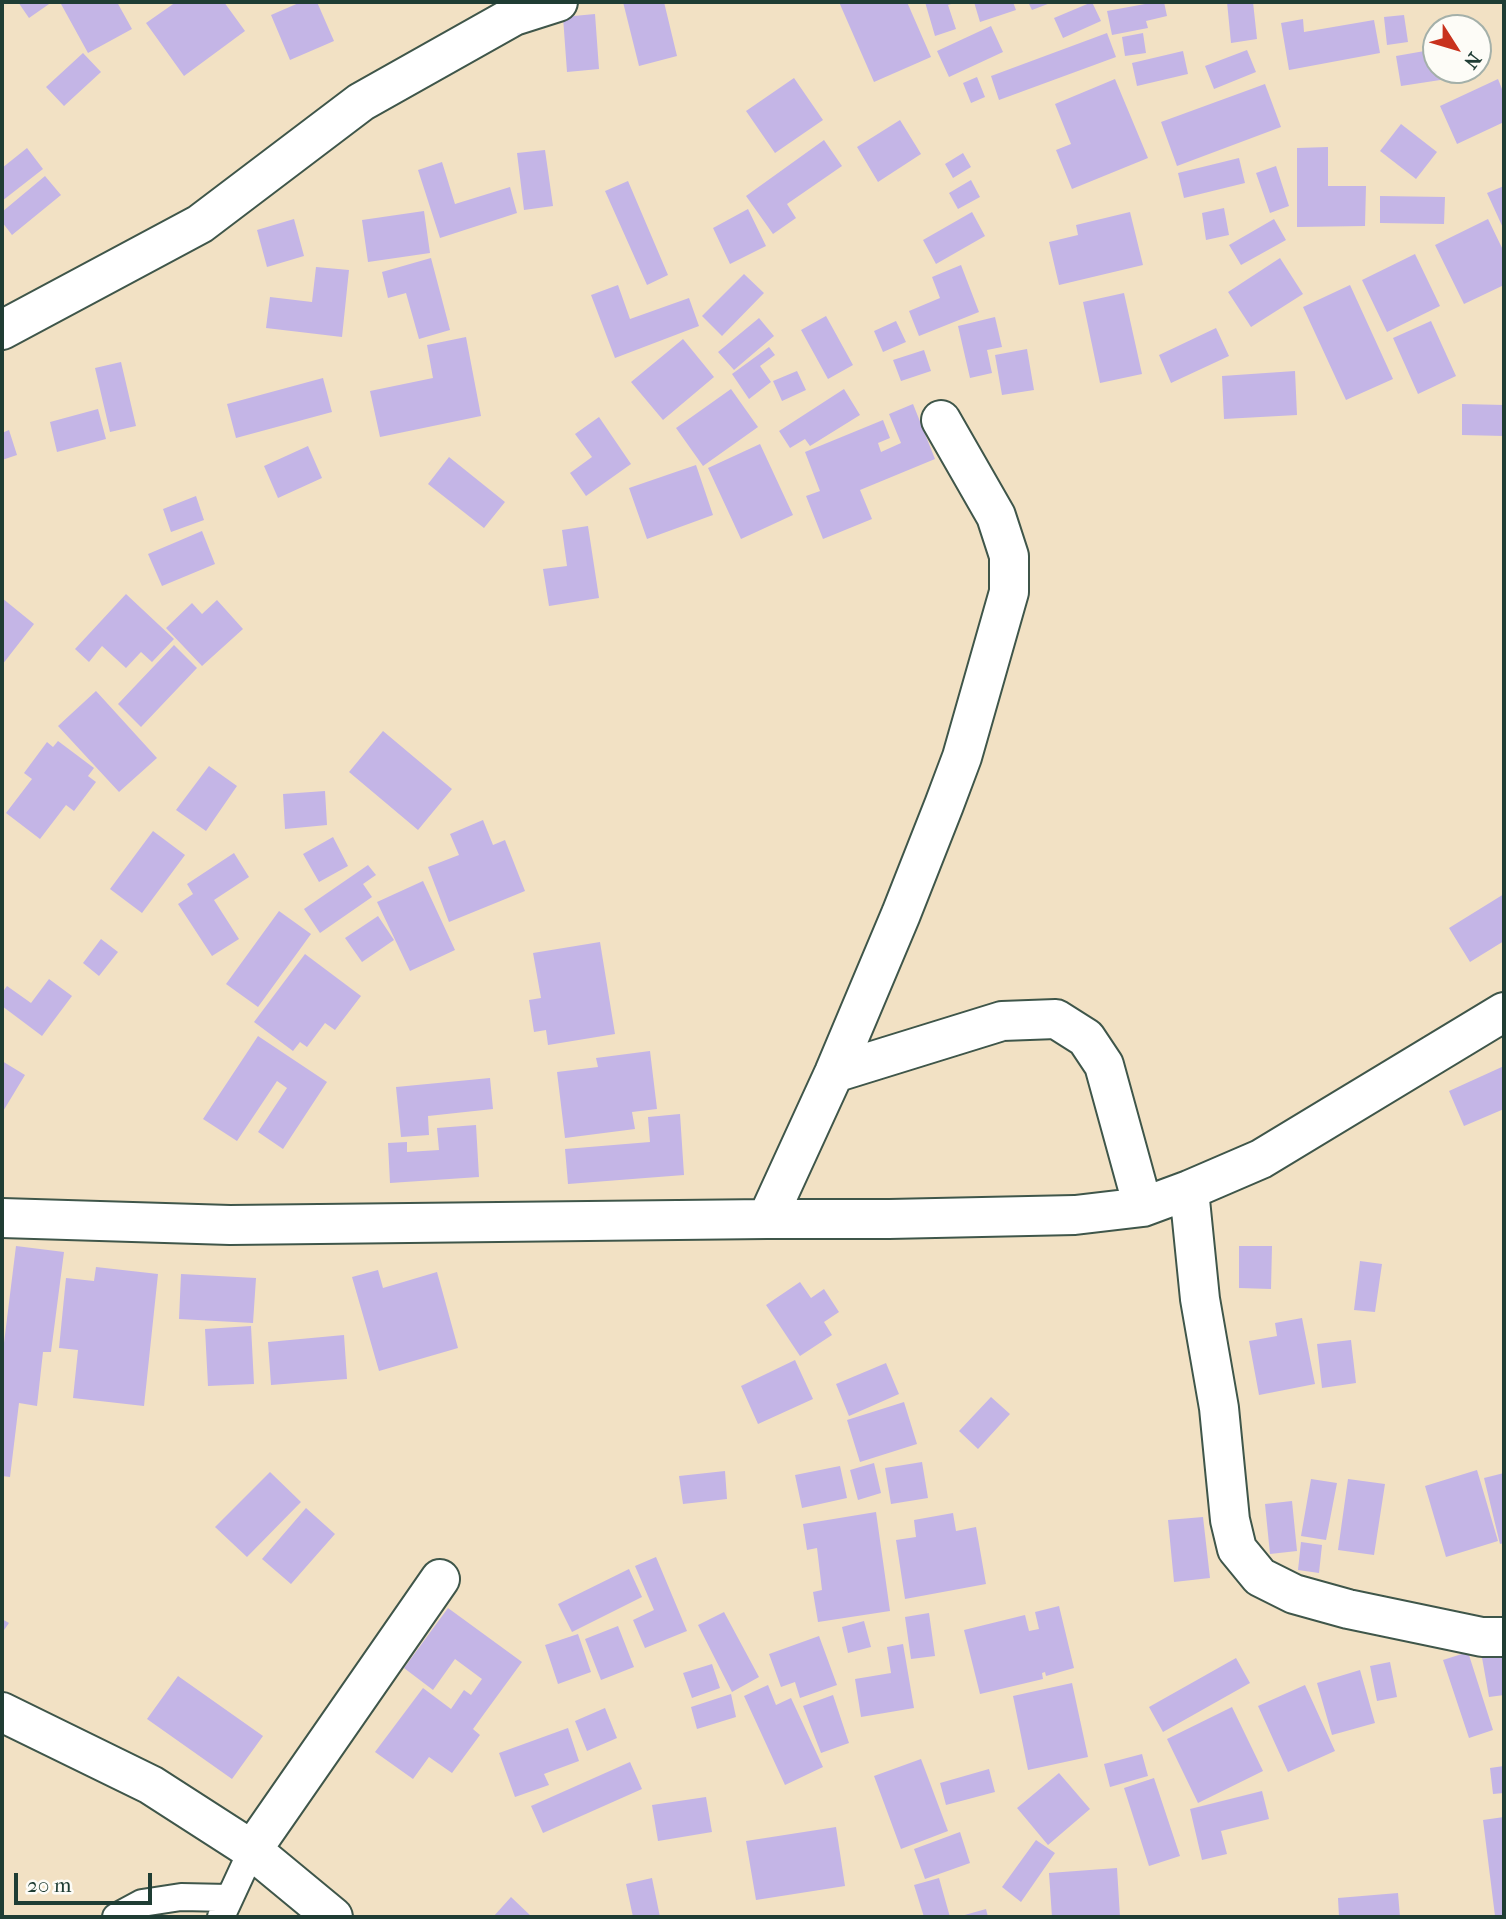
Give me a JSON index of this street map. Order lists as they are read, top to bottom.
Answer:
{
  "scale_bar": "20 m",
  "north": "bottom right"
}
